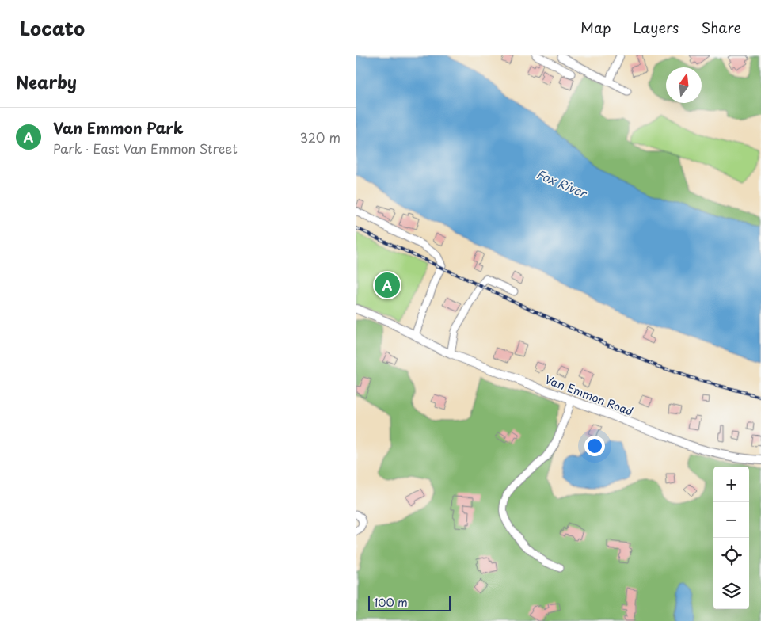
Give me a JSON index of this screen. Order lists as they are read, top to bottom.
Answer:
{
  "streets": {
    "street": ["Van Emmon Road"]
  },
  "water": ["Fox River"],
  "scale_bar": "100 m",
  "north": "top",
  "page": {
    "header": "Locato",
    "nav": ["Map", "Layers", "Share"],
    "heading": "Nearby",
    "list": [
      {
        "mark": "A",
        "name": "Van Emmon Park",
        "note": "Park · East Van Emmon Street",
        "value": "320 m"
      }
    ],
    "pins": "A",
    "map_buttons": ["+", "−"],
    "scale": "100 m"
  }
}
